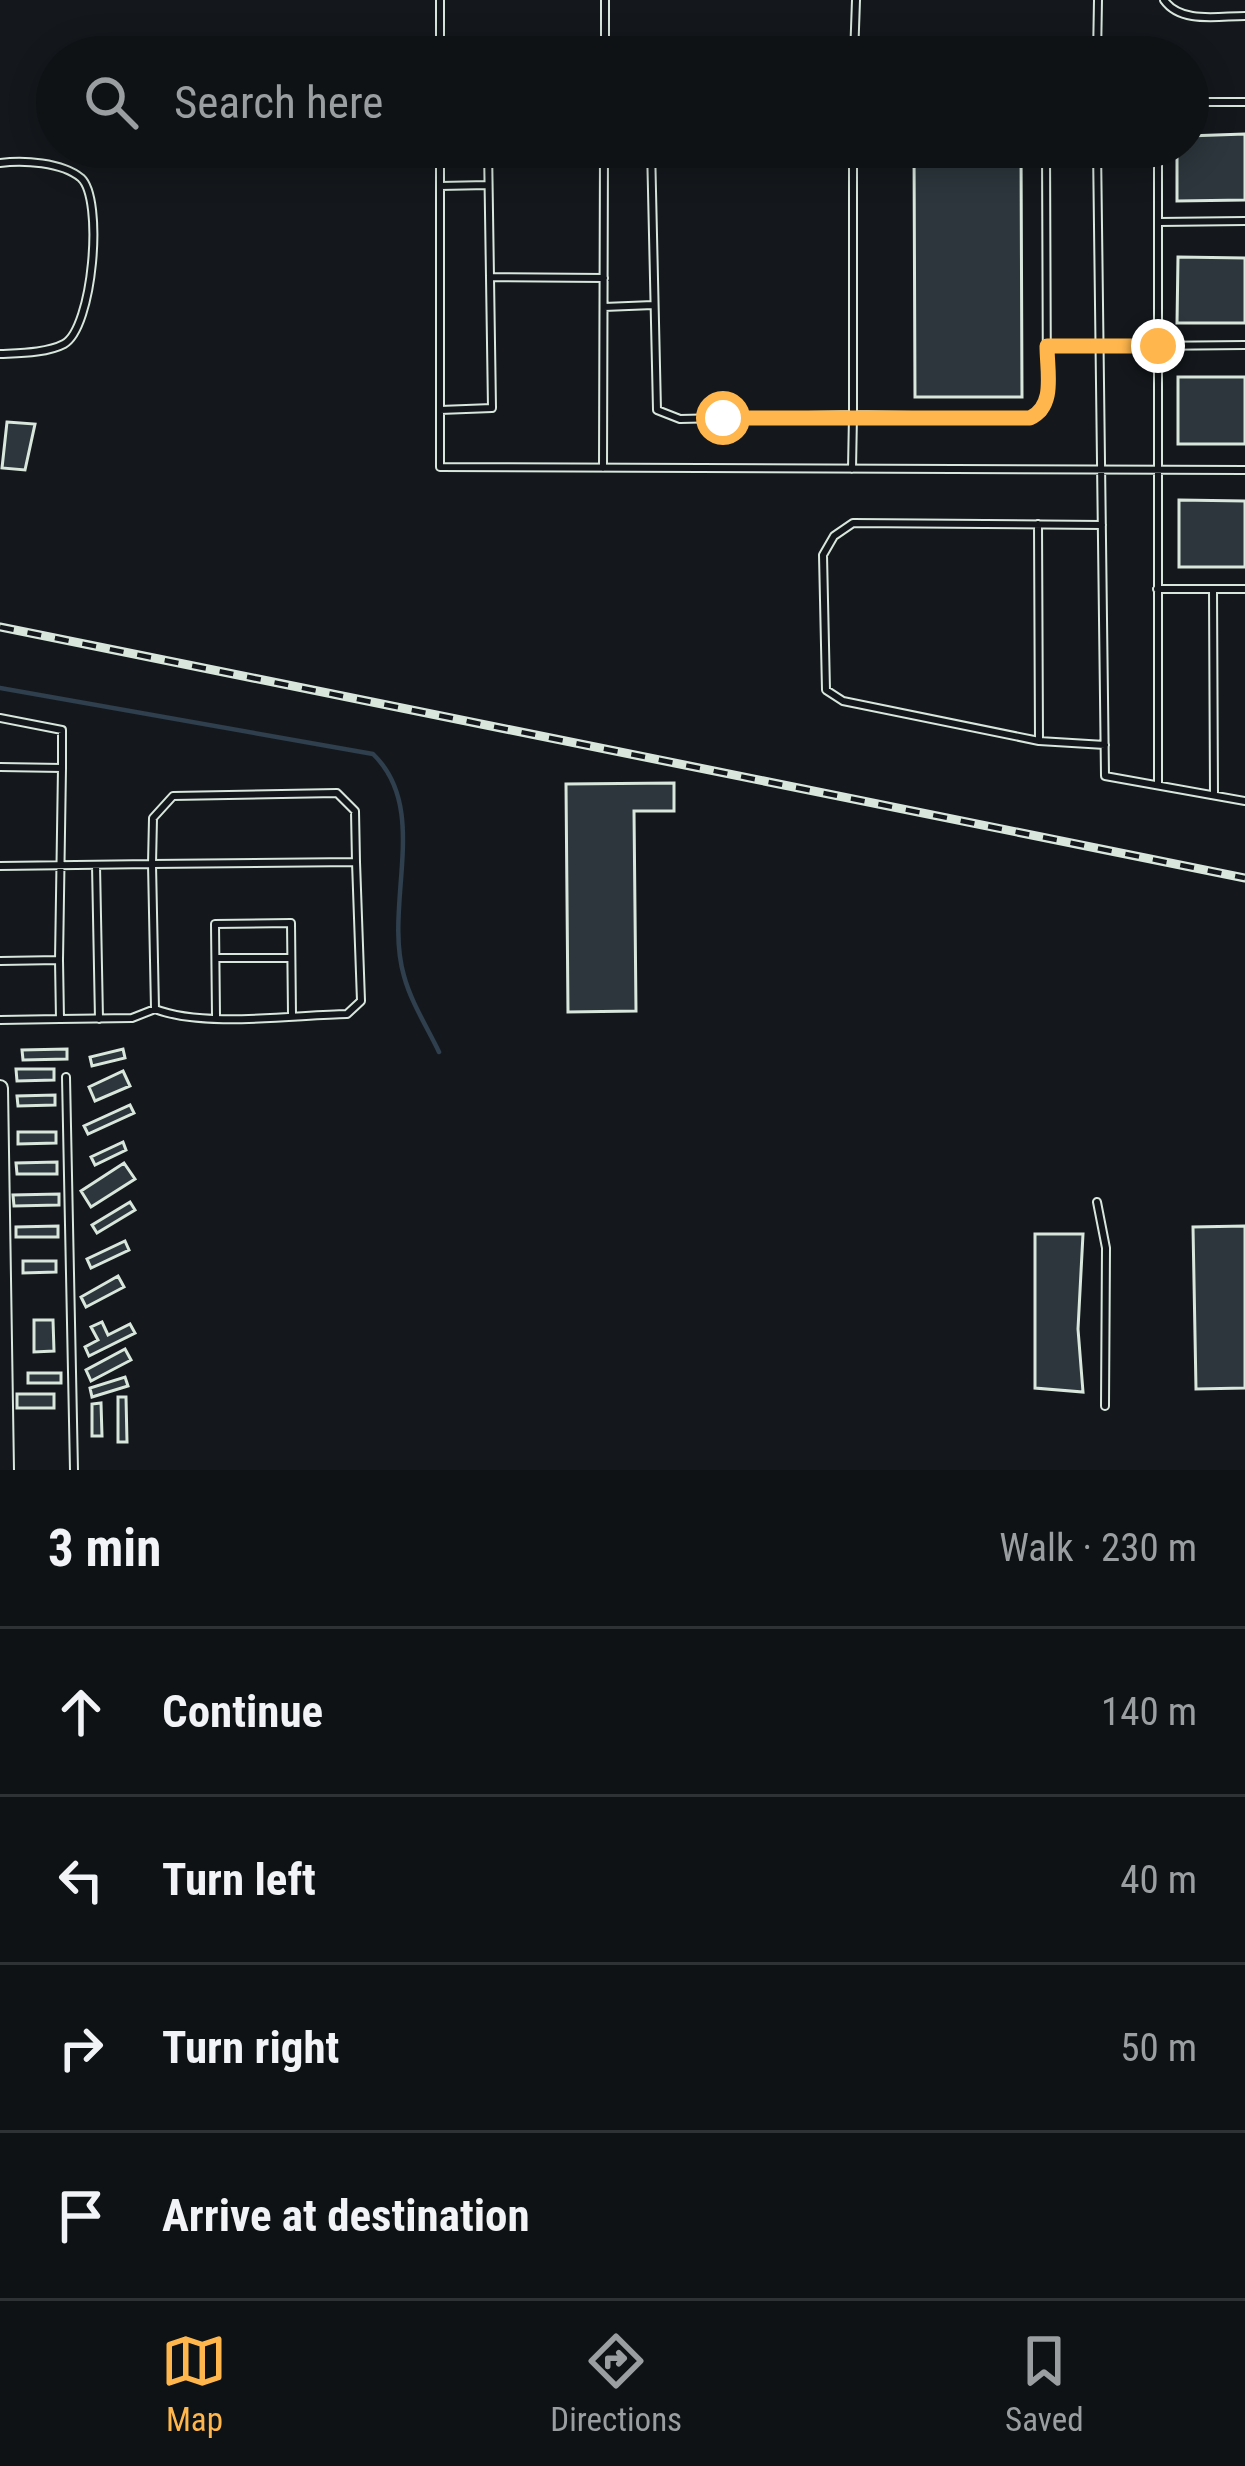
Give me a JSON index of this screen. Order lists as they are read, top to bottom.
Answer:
{
  "page": {
    "search": "Search here",
    "heading": ["3 min", "Walk · 230 m"],
    "list": [
      ["Continue", "140 m"],
      ["Turn left", "40 m"],
      ["Turn right", "50 m"],
      "Arrive at destination"
    ],
    "nav": ["Map", "Directions", "Saved"]
  }
}
